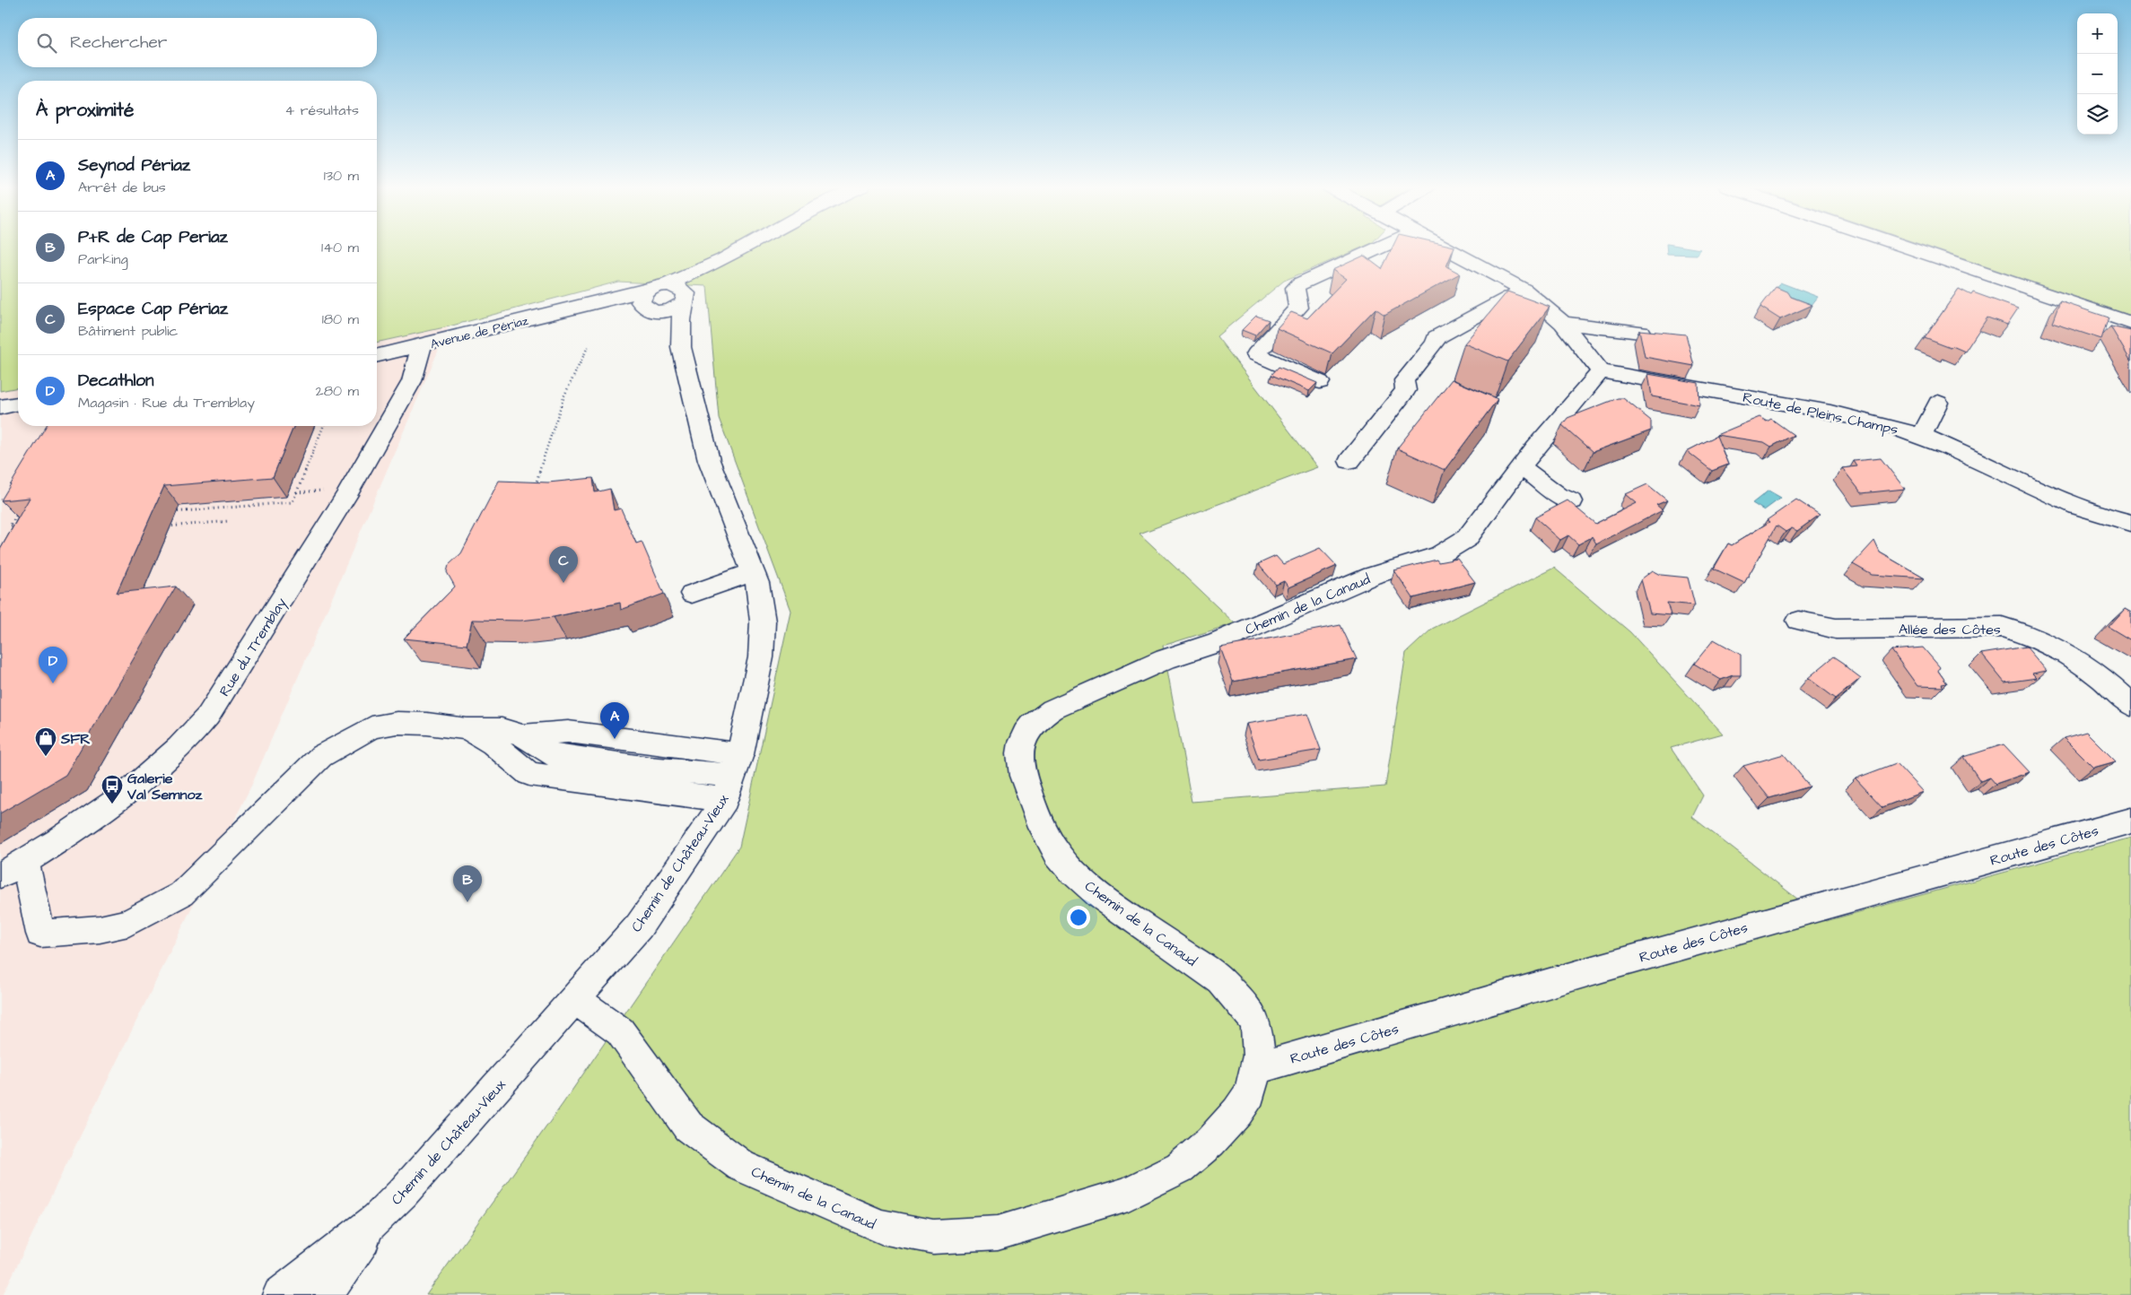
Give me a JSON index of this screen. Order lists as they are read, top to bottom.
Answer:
{
  "streets": {
    "street": [
      "Avenue de Périaz",
      "Route de Pleins Champs",
      "Chemin de la Canaud",
      "Allée des Côtes",
      "Rue du Tremblay",
      "Route des Côtes",
      "Chemin de Château-Vieux"
    ]
  },
  "crossings": [
    ["Avenue de Périaz", "Rue du Tremblay"],
    ["Avenue de Périaz", "Chemin de Château-Vieux"],
    ["Route de Pleins Champs", "Chemin de la Canaud"],
    ["Chemin de la Canaud", "Route des Côtes"],
    ["Chemin de la Canaud", "Chemin de Château-Vieux"]
  ],
  "places": {
    "shop": ["SFR"],
    "bus stop": ["Galerie Val Semnoz"]
  },
  "page": {
    "map_buttons": ["+", "−"],
    "search": "Rechercher",
    "heading": ["À proximité", "4 résultats"],
    "list": [
      {
        "mark": "A",
        "name": "Seynod Périaz",
        "note": "Arrêt de bus",
        "value": "130 m"
      },
      {
        "mark": "B",
        "name": "P+R de Cap Periaz",
        "note": "Parking",
        "value": "140 m"
      },
      {
        "mark": "C",
        "name": "Espace Cap Périaz",
        "note": "Bâtiment public",
        "value": "180 m"
      },
      {
        "mark": "D",
        "name": "Decathlon",
        "note": "Magasin · Rue du Tremblay",
        "value": "280 m"
      }
    ],
    "pins": [
      "C",
      "D",
      "A",
      "B"
    ]
  }
}
